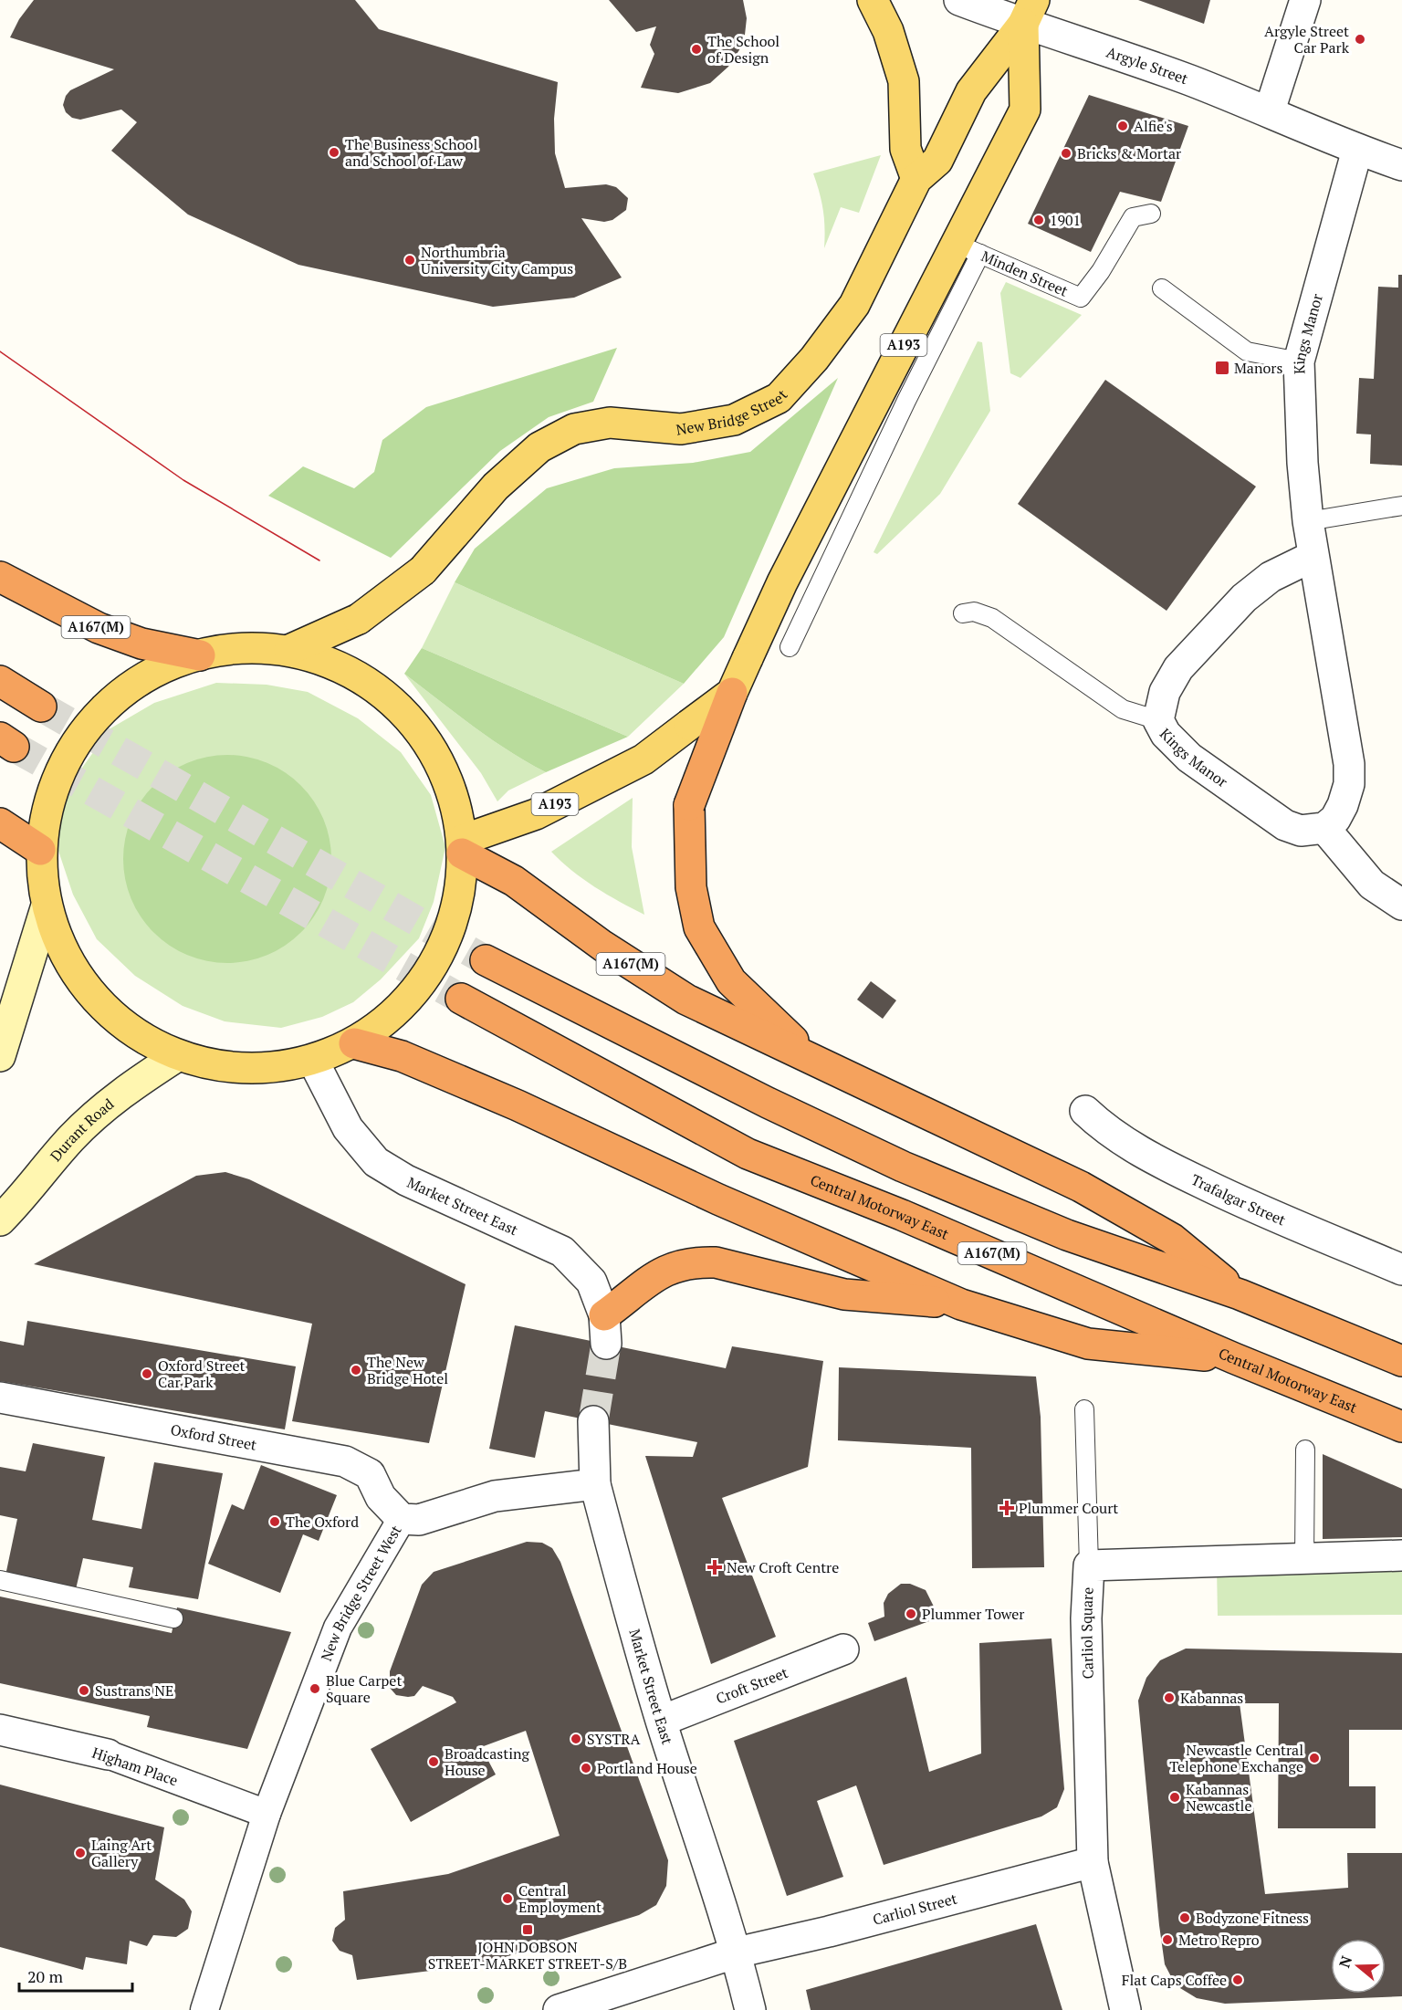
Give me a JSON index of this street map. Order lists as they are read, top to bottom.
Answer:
{
  "streets": {
    "highway": ["A167(M)", "Central Motorway East"],
    "main road": ["A193", "New Bridge Street", "Durant Road"],
    "street": [
      "Argyle Street",
      "Kings Manor",
      "Trafalgar Street",
      "Market Street East",
      "Oxford Street",
      "New Bridge Street West",
      "Carliol Square",
      "Croft Street",
      "Higham Place",
      "Carliol Street"
    ],
    "lane": ["Minden Street"]
  },
  "crossings": [
    ["Argyle Street", "Kings Manor"],
    ["Argyle Street", "A193"],
    ["Argyle Street", "New Bridge Street"],
    ["Minden Street", "A193"],
    ["A193", "New Bridge Street"],
    ["A193", "A167(M)"],
    ["A167(M)", "Market Street East"],
    ["A167(M)", "Central Motorway East"],
    ["Market Street East", "New Bridge Street West"],
    ["Market Street East", "Croft Street"],
    ["Market Street East", "Carliol Street"],
    ["Oxford Street", "New Bridge Street West"],
    ["New Bridge Street West", "Higham Place"],
    ["Carliol Square", "Carliol Street"]
  ],
  "places": {
    "other": [
      "Argyle Street Car Park",
      "The School of Design",
      "Alfie's",
      "The Business School and School of Law",
      "Bricks & Mortar",
      "1901",
      "Northumbria University City Campus",
      "The New Bridge Hotel",
      "Oxford Street Car Park",
      "The Oxford",
      "Plummer Tower",
      "Blue Carpet Square",
      "Sustrans NE",
      "Kabannas",
      "SYSTRA",
      "Newcastle Central Telephone Exchange",
      "Broadcasting House",
      "Portland House",
      "Kabannas Newcastle",
      "Laing Art Gallery",
      "Central Employment",
      "Bodyzone Fitness",
      "Metro Repro",
      "Flat Caps Coffee"
    ],
    "transit": ["Manors", "JOHN DOBSON STREET-MARKET STREET-S/B"],
    "health": ["Plummer Court", "New Croft Centre"]
  },
  "scale_bar": "20 m",
  "north": "left"
}
